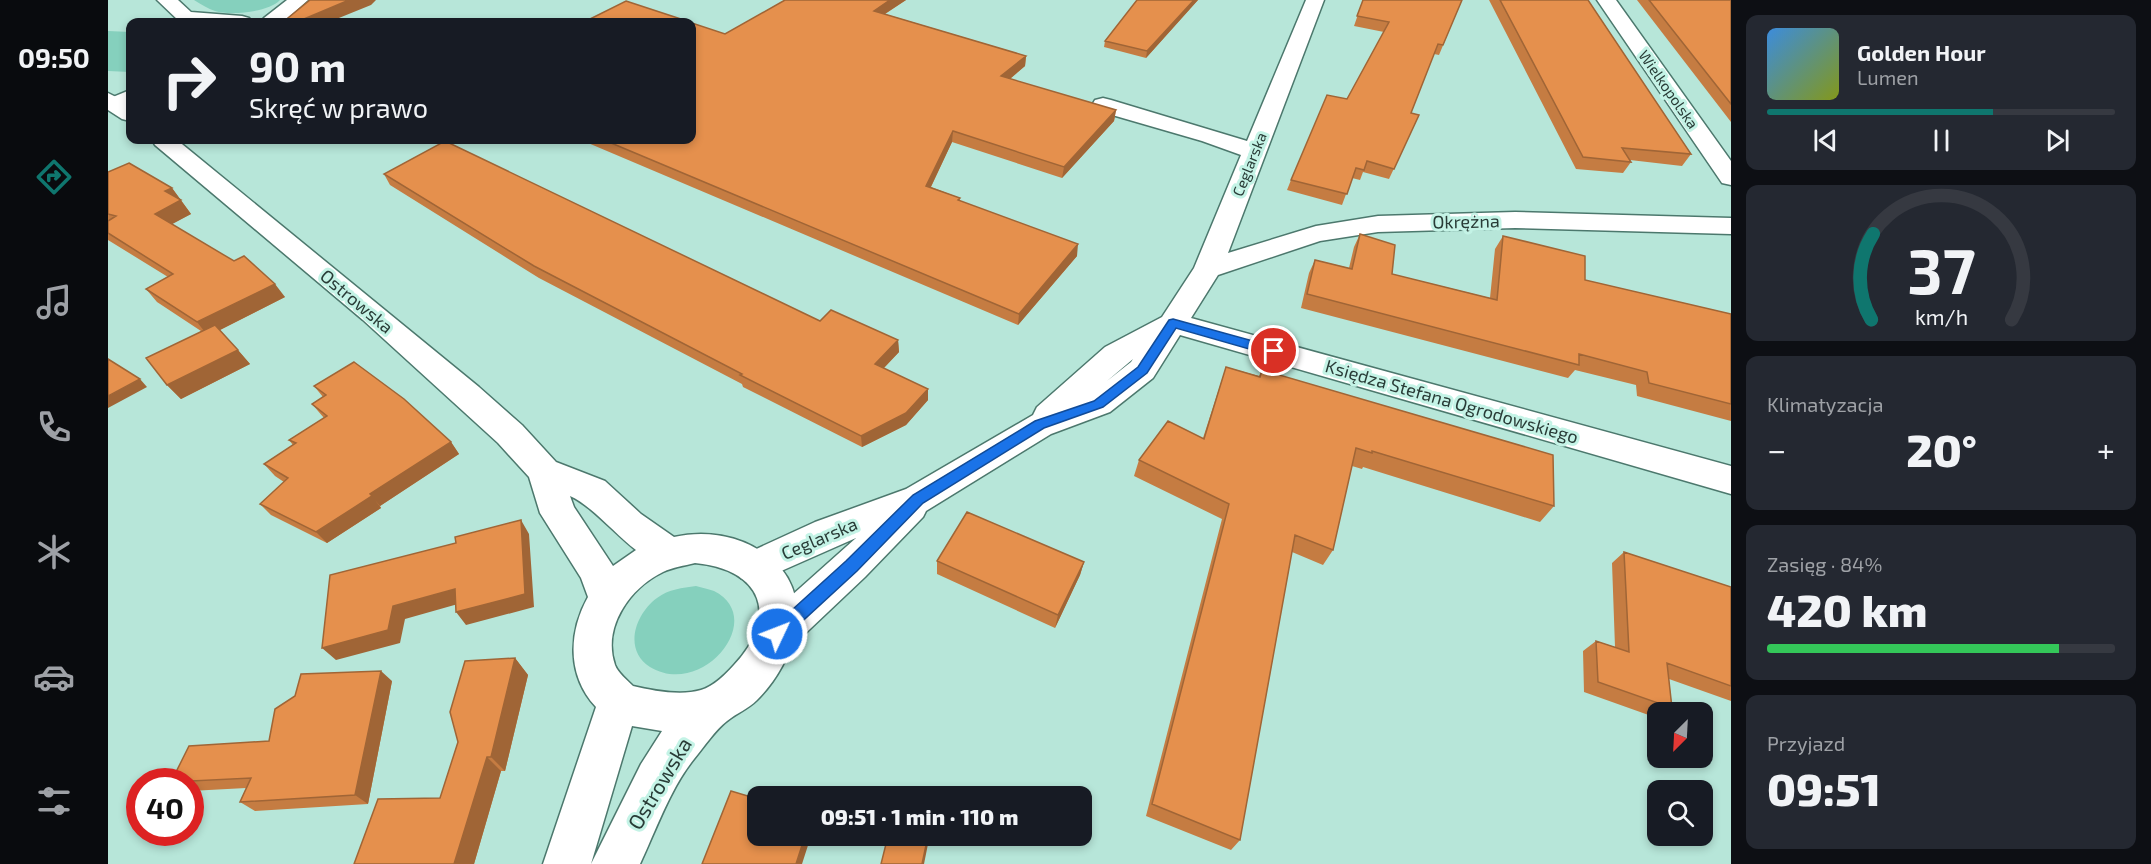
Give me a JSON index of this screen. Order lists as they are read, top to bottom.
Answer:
{
  "streets": {
    "street": [
      "Wielkopolska",
      "Ceglarska",
      "Okrężna",
      "Ostrowska",
      "Księdza Stefana Ogrodowskiego"
    ]
  },
  "crossings": [
    ["Ceglarska", "Okrężna"],
    ["Ceglarska", "Ostrowska"],
    ["Ceglarska", "Księdza Stefana Ogrodowskiego"]
  ],
  "north": "bottom left",
  "page": {
    "tabs": "09:50",
    "turn": ["90 m", "Skręć w prawo"],
    "song": ["Golden Hour", "Lumen"],
    "tile": [
      "Klimatyzacja",
      ["Zasięg · 84%", "420 km"],
      ["Przyjazd", "09:51"]
    ],
    "heat": ["−", "20°", "+"],
    "limit": "40",
    "trip": "09:51 · 1 min · 110 m",
    "gauge": ["37", "km/h"]
  }
}
